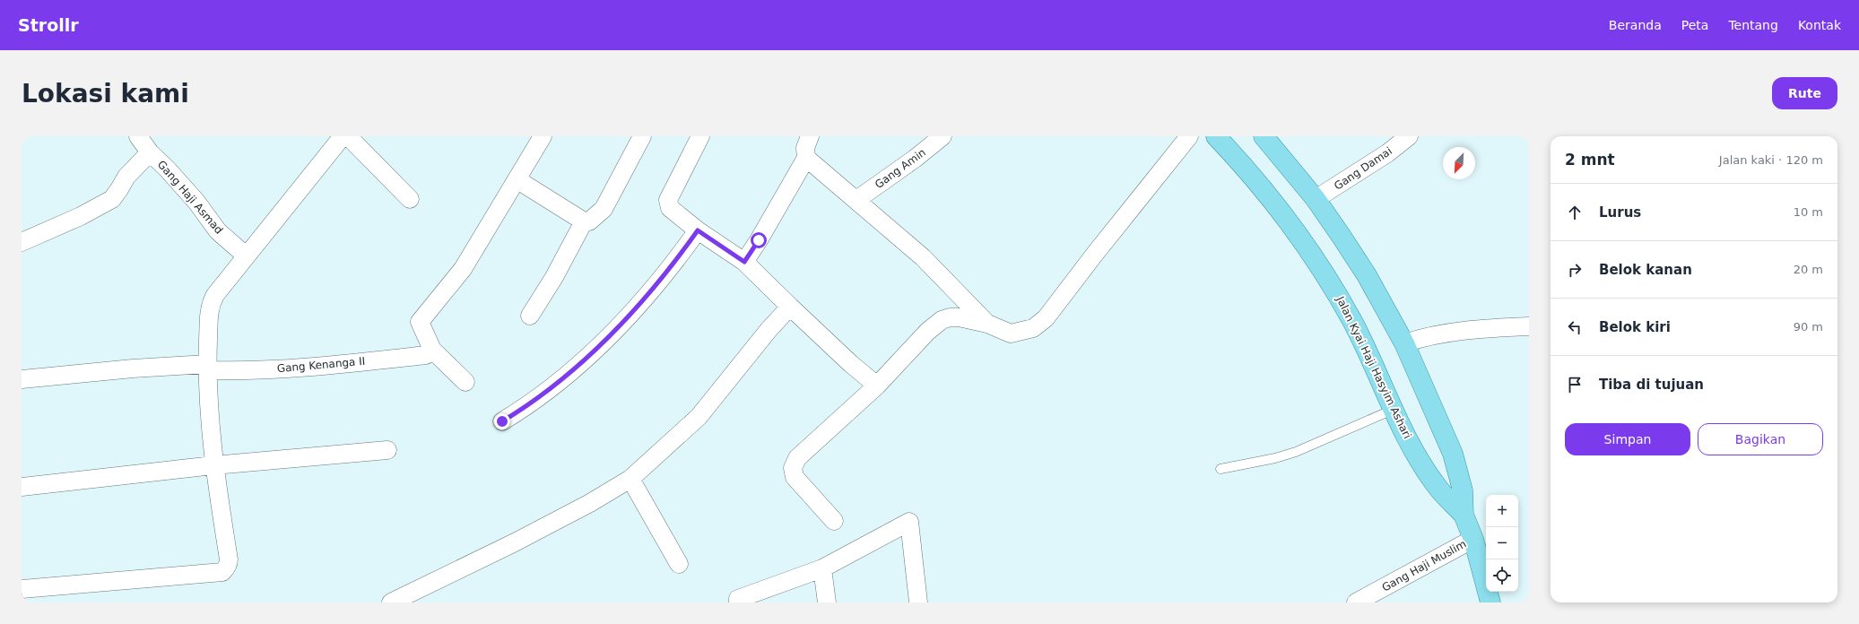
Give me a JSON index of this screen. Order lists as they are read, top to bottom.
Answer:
{
  "streets": {
    "main road": ["Jalan Kyai Haji Hasyim Ashari"],
    "street": [
      "Gang Amin",
      "Gang Damai",
      "Gang Haji Asmad",
      "Gang Kenanga II",
      "Gang Haji Muslim"
    ]
  },
  "crossings": [
    ["Gang Damai", "Jalan Kyai Haji Hasyim Ashari"],
    ["Jalan Kyai Haji Hasyim Ashari", "Gang Haji Muslim"]
  ],
  "north": "bottom left",
  "page": {
    "header": "Strollr",
    "nav": [
      "Beranda",
      "Peta",
      "Tentang",
      "Kontak"
    ],
    "buttons": [
      "Rute",
      ["Simpan", "Bagikan"]
    ],
    "title": "Lokasi kami",
    "heading": ["2 mnt", "Jalan kaki · 120 m"],
    "list": [
      ["Lurus", "10 m"],
      ["Belok kanan", "20 m"],
      ["Belok kiri", "90 m"],
      "Tiba di tujuan"
    ],
    "map_buttons": ["+", "−"]
  }
}
